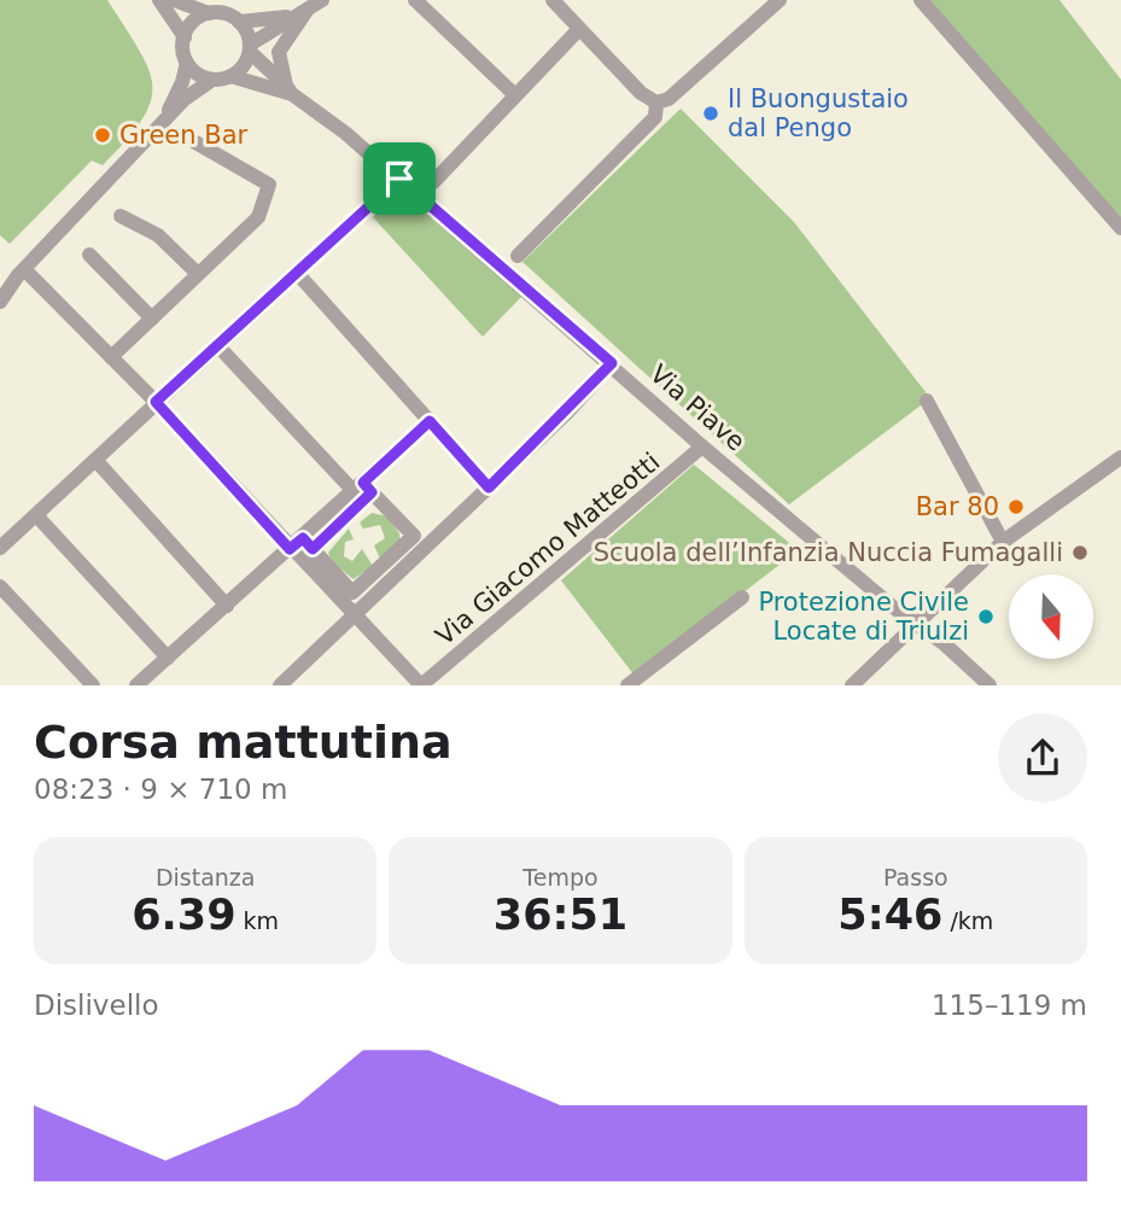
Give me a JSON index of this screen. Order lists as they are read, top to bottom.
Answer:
{
  "streets": {
    "street": ["Via Piave", "Via Giacomo Matteotti"]
  },
  "crossings": [
    ["Via Piave", "Via Giacomo Matteotti"]
  ],
  "places": [
    "Il Buongustaio dal Pengo",
    "Green Bar",
    "Bar 80",
    "Scuola dell’Infanzia Nuccia Fumagalli",
    "Protezione Civile Locate di Triulzi"
  ],
  "north": "bottom",
  "page": {
    "heading": ["Corsa mattutina", "08:23 · 9 × 710 m"],
    "stats": [
      ["Distanza", "6.39 km"],
      ["Tempo", "36:51"],
      ["Passo", "5:46 /km"]
    ],
    "chart": ["Dislivello", "115–119 m"]
  }
}
